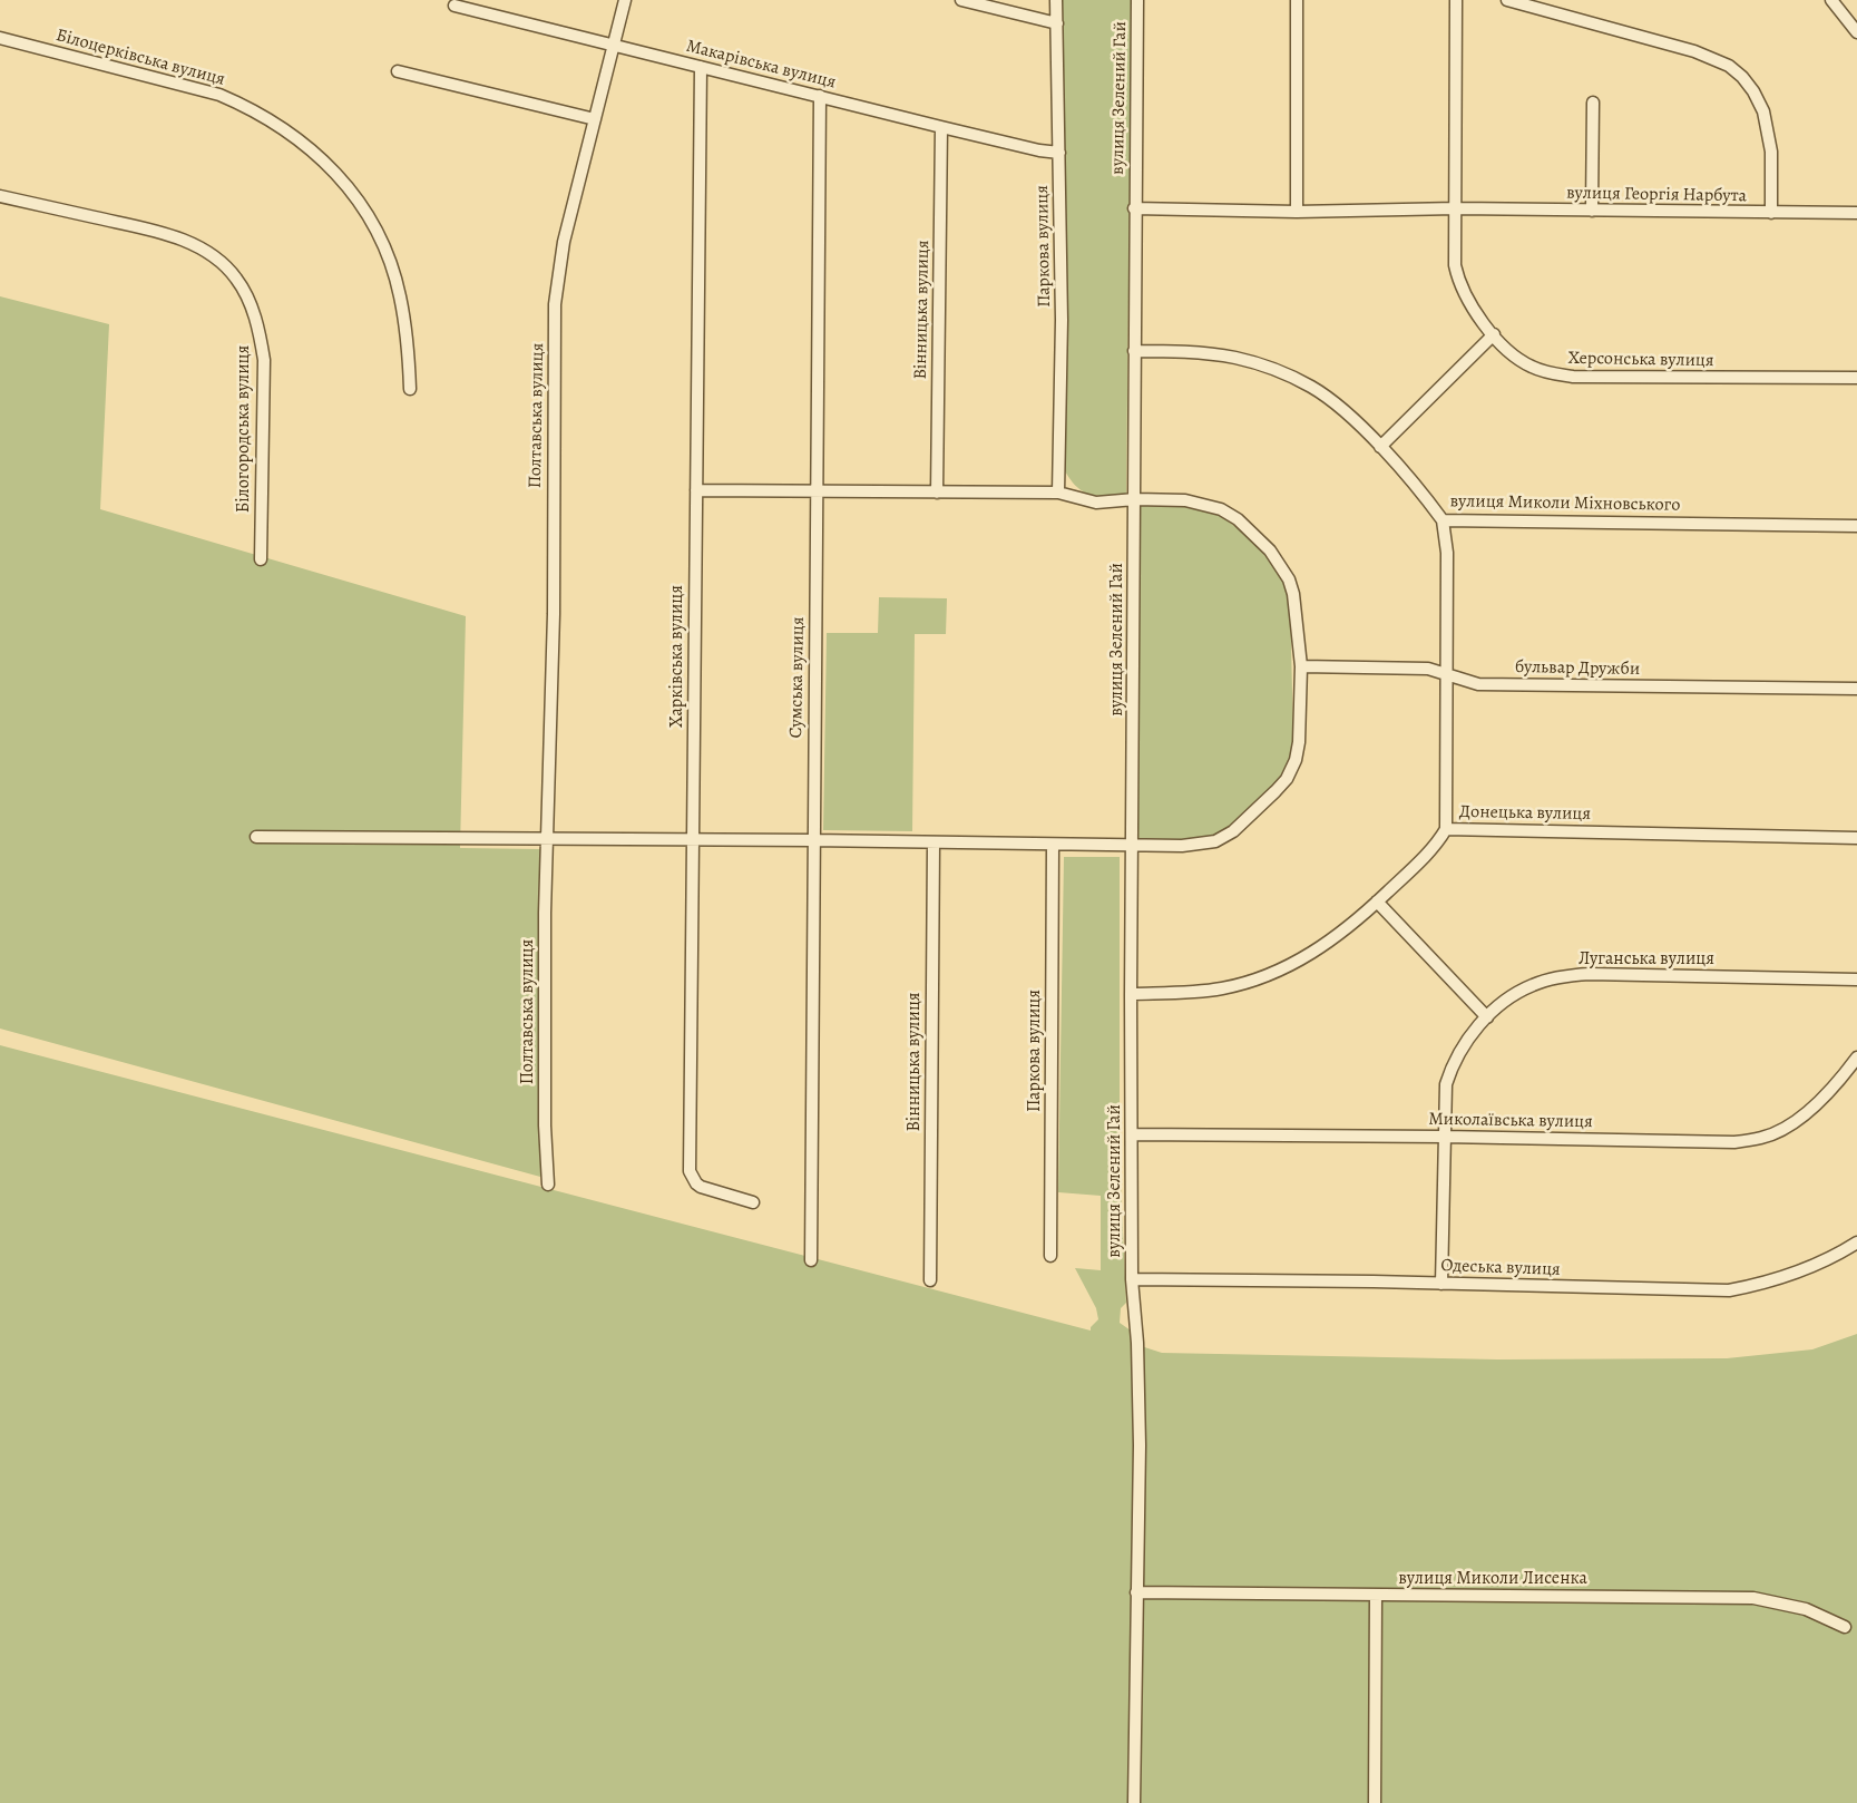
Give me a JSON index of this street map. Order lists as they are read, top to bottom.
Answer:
{
  "streets": {
    "street": [
      "Білоцерківська вулиця",
      "Макарівська вулиця",
      "вулиця Зелений Гай",
      "вулиця Георгія Нарбута",
      "Паркова вулиця",
      "Вінницька вулиця",
      "Херсонська вулиця",
      "Полтавська вулиця",
      "Білогородська вулиця",
      "вулиця Миколи Міхновського",
      "Харківська вулиця",
      "бульвар Дружби",
      "Сумська вулиця",
      "Донецька вулиця",
      "Луганська вулиця",
      "Миколаївська вулиця",
      "Одеська вулиця",
      "вулиця Миколи Лисенка"
    ]
  },
  "crossings": [
    ["Макарівська вулиця", "Паркова вулиця"],
    ["Макарівська вулиця", "Вінницька вулиця"],
    ["Макарівська вулиця", "Полтавська вулиця"],
    ["Макарівська вулиця", "Харківська вулиця"],
    ["Макарівська вулиця", "Сумська вулиця"],
    ["вулиця Зелений Гай", "вулиця Георгія Нарбута"],
    ["вулиця Зелений Гай", "вулиця Миколи Міхновського"],
    ["вулиця Зелений Гай", "Донецька вулиця"],
    ["вулиця Зелений Гай", "Миколаївська вулиця"],
    ["вулиця Зелений Гай", "Одеська вулиця"],
    ["вулиця Зелений Гай", "вулиця Миколи Лисенка"],
    ["вулиця Георгія Нарбута", "Херсонська вулиця"],
    ["Луганська вулиця", "Миколаївська вулиця"],
    ["Луганська вулиця", "Одеська вулиця"]
  ]
}
